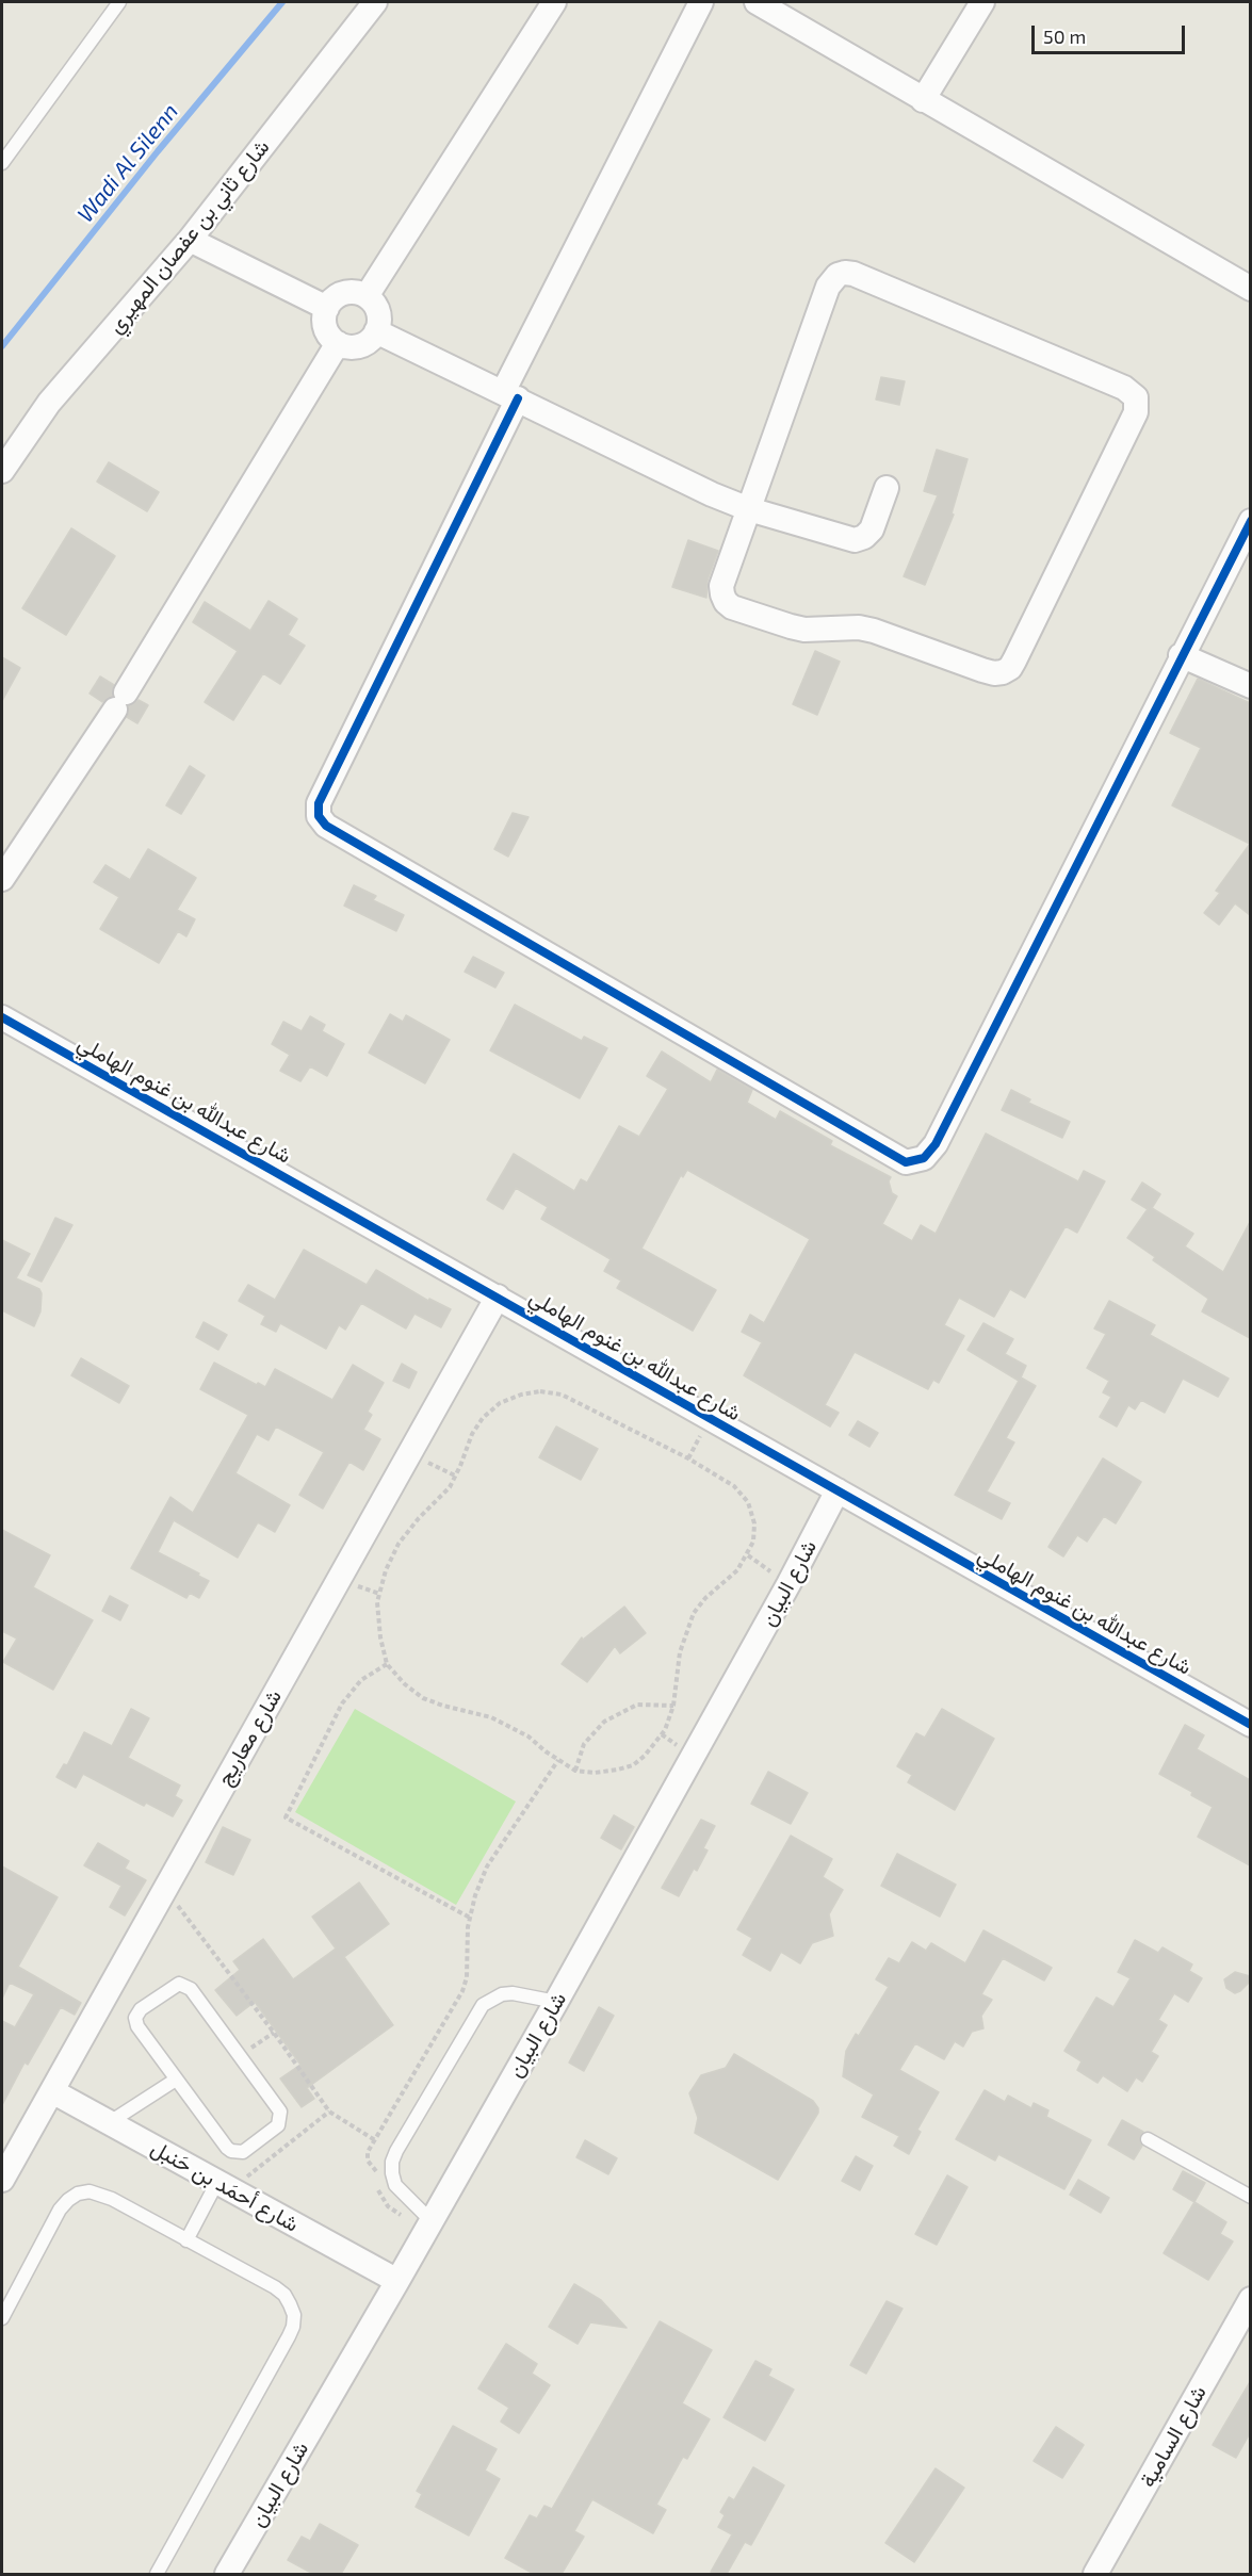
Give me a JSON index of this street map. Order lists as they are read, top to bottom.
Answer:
{
  "streets": {
    "street": [
      "شارع ثاني بن عفصان المهيري",
      "شارع عبدالله بن غنوم الهاملي",
      "شارع البيان",
      "شارع معاريج",
      "شارع أحمَد بن حَنبل",
      "شارع السامية"
    ]
  },
  "crossings": [
    ["شارع عبدالله بن غنوم الهاملي", "شارع البيان"],
    ["شارع عبدالله بن غنوم الهاملي", "شارع معاريج"],
    ["شارع البيان", "شارع أحمَد بن حَنبل"],
    ["شارع معاريج", "شارع أحمَد بن حَنبل"]
  ],
  "water": ["Wadi Al Silenn"],
  "scale_bar": "50 m"
}
